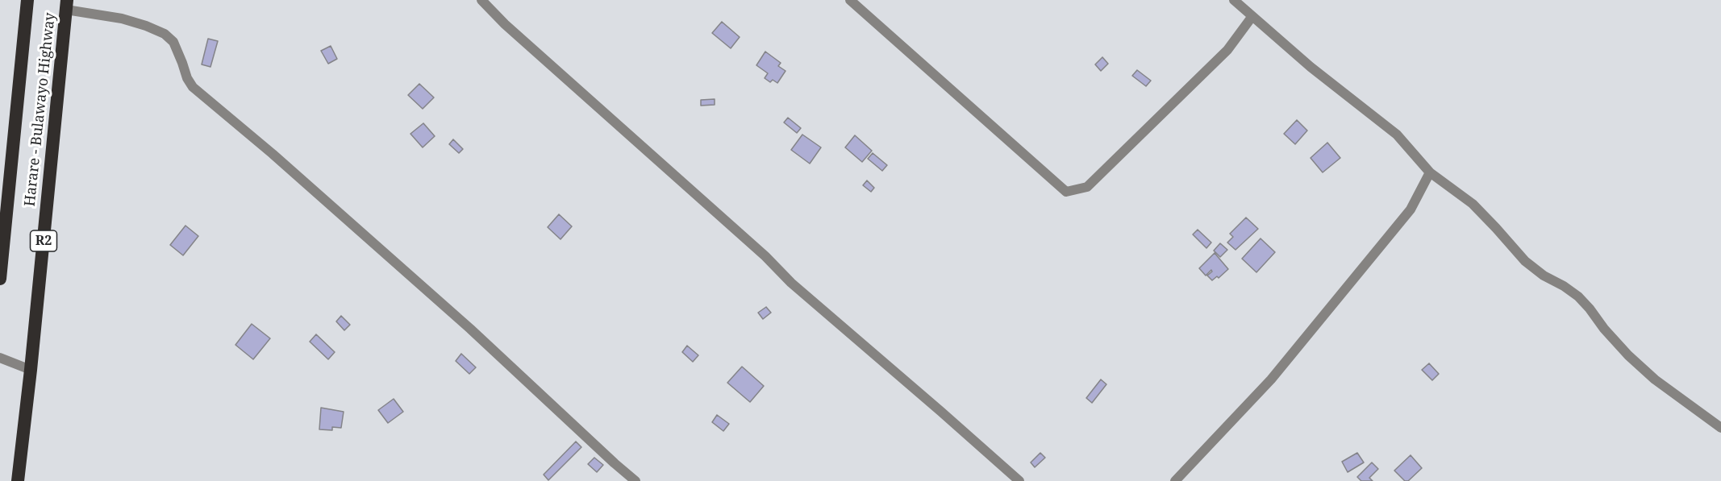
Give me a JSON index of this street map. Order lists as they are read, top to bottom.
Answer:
{
  "streets": {
    "highway": ["Harare - Bulawayo Highway", "R2"]
  }
}
